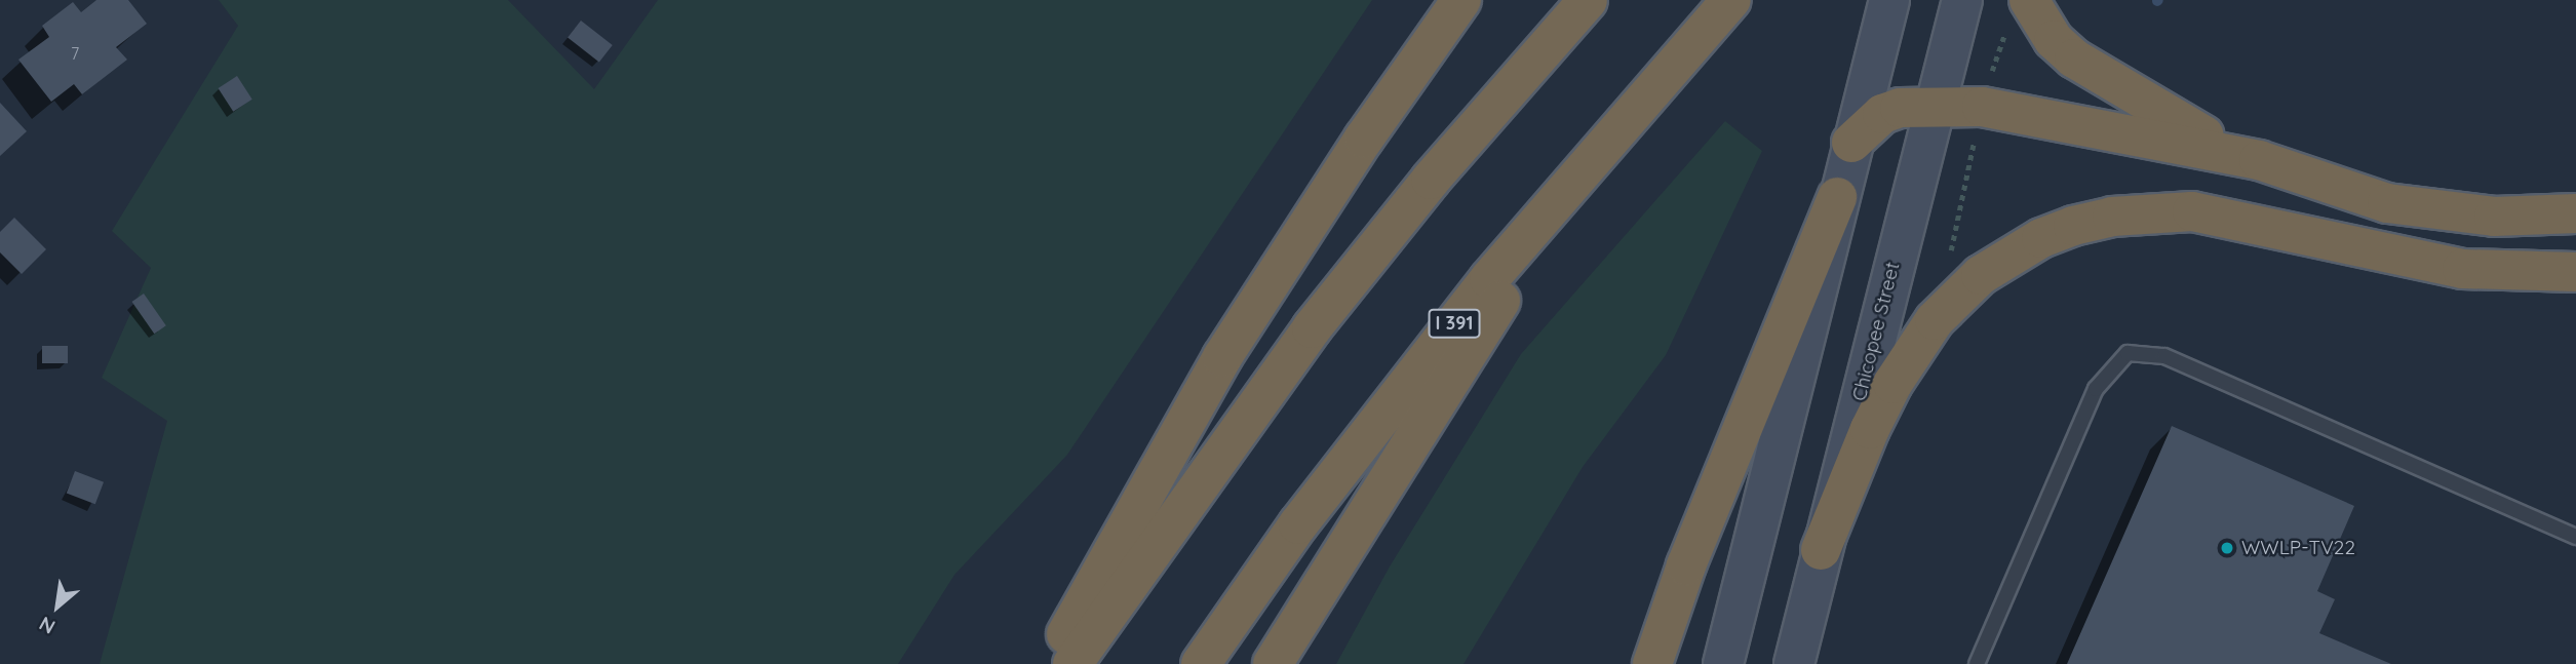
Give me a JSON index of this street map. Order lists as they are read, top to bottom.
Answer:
{
  "streets": {
    "highway": ["I 391"],
    "main road": ["Chicopee Street"]
  },
  "places": ["WWLP-TV22"],
  "house_numbers": ["7"],
  "north": "bottom left"
}
